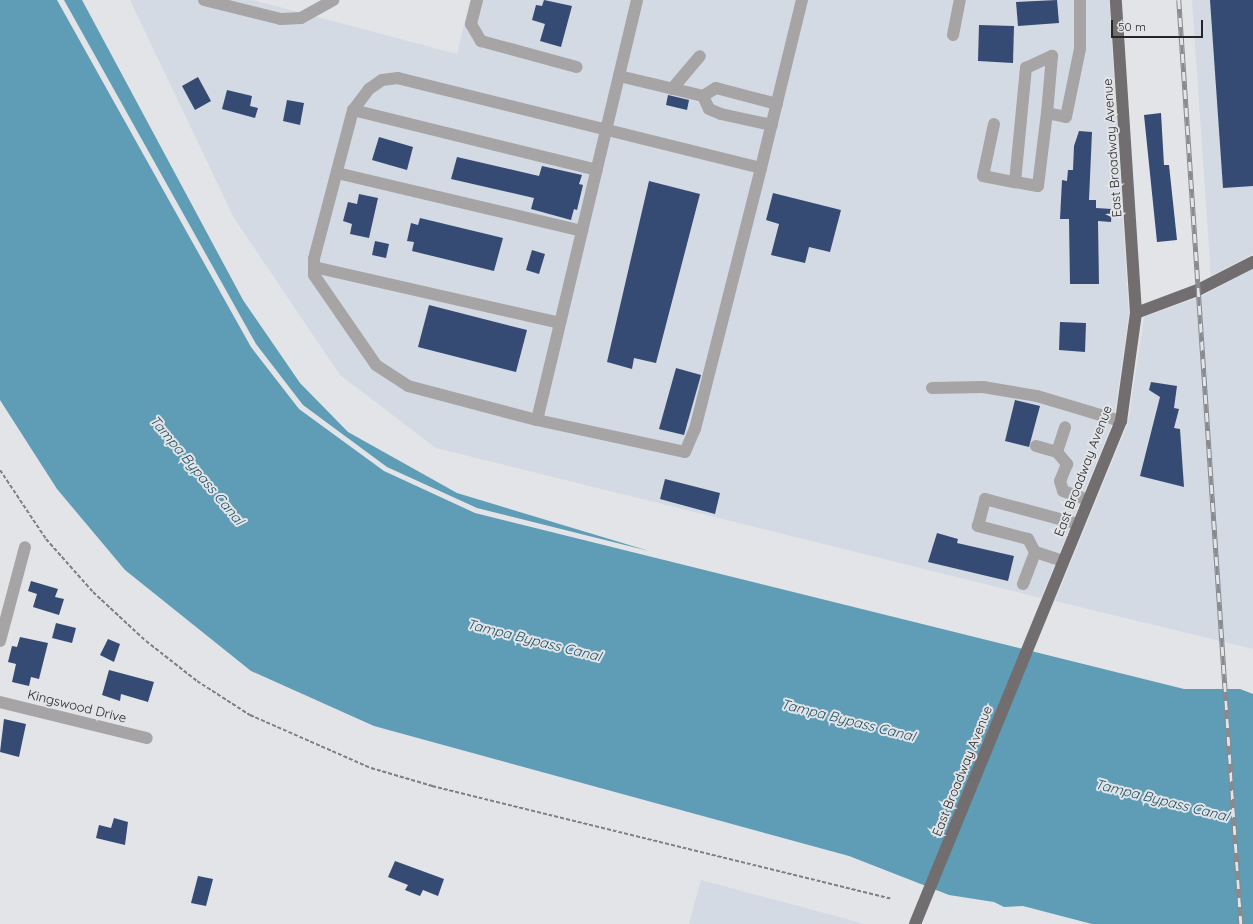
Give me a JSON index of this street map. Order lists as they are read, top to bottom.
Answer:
{
  "streets": {
    "main road": ["East Broadway Avenue"],
    "street": ["Kingswood Drive"]
  },
  "water": ["Tampa Bypass Canal"],
  "scale_bar": "50 m"
}
